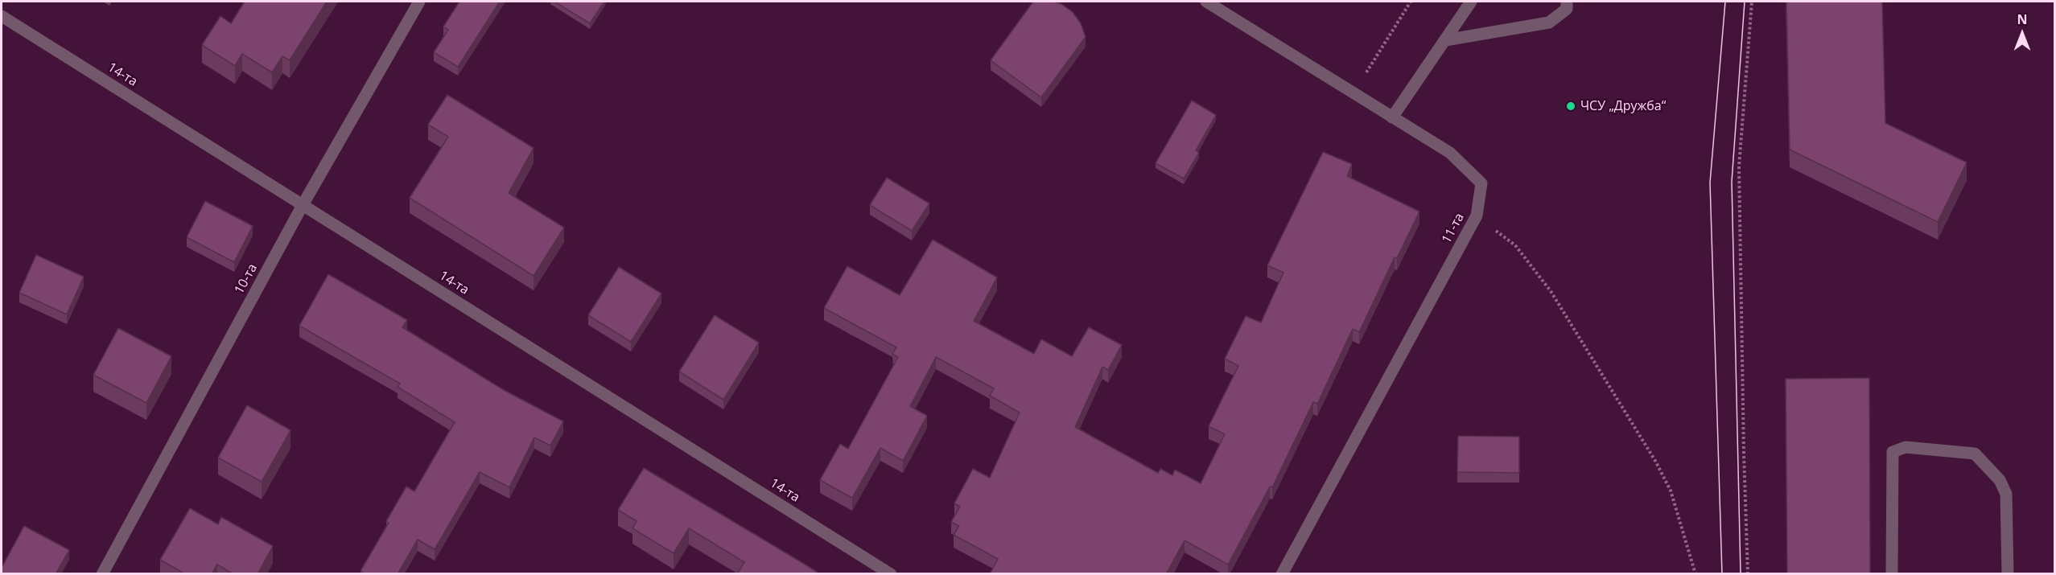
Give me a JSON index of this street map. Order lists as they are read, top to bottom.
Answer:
{
  "streets": {
    "street": ["14-та", "11-та", "10-та"]
  },
  "crossings": [
    ["14-та", "10-та"]
  ],
  "places": ["ЧСУ „Дружба“"],
  "north": "top"
}
